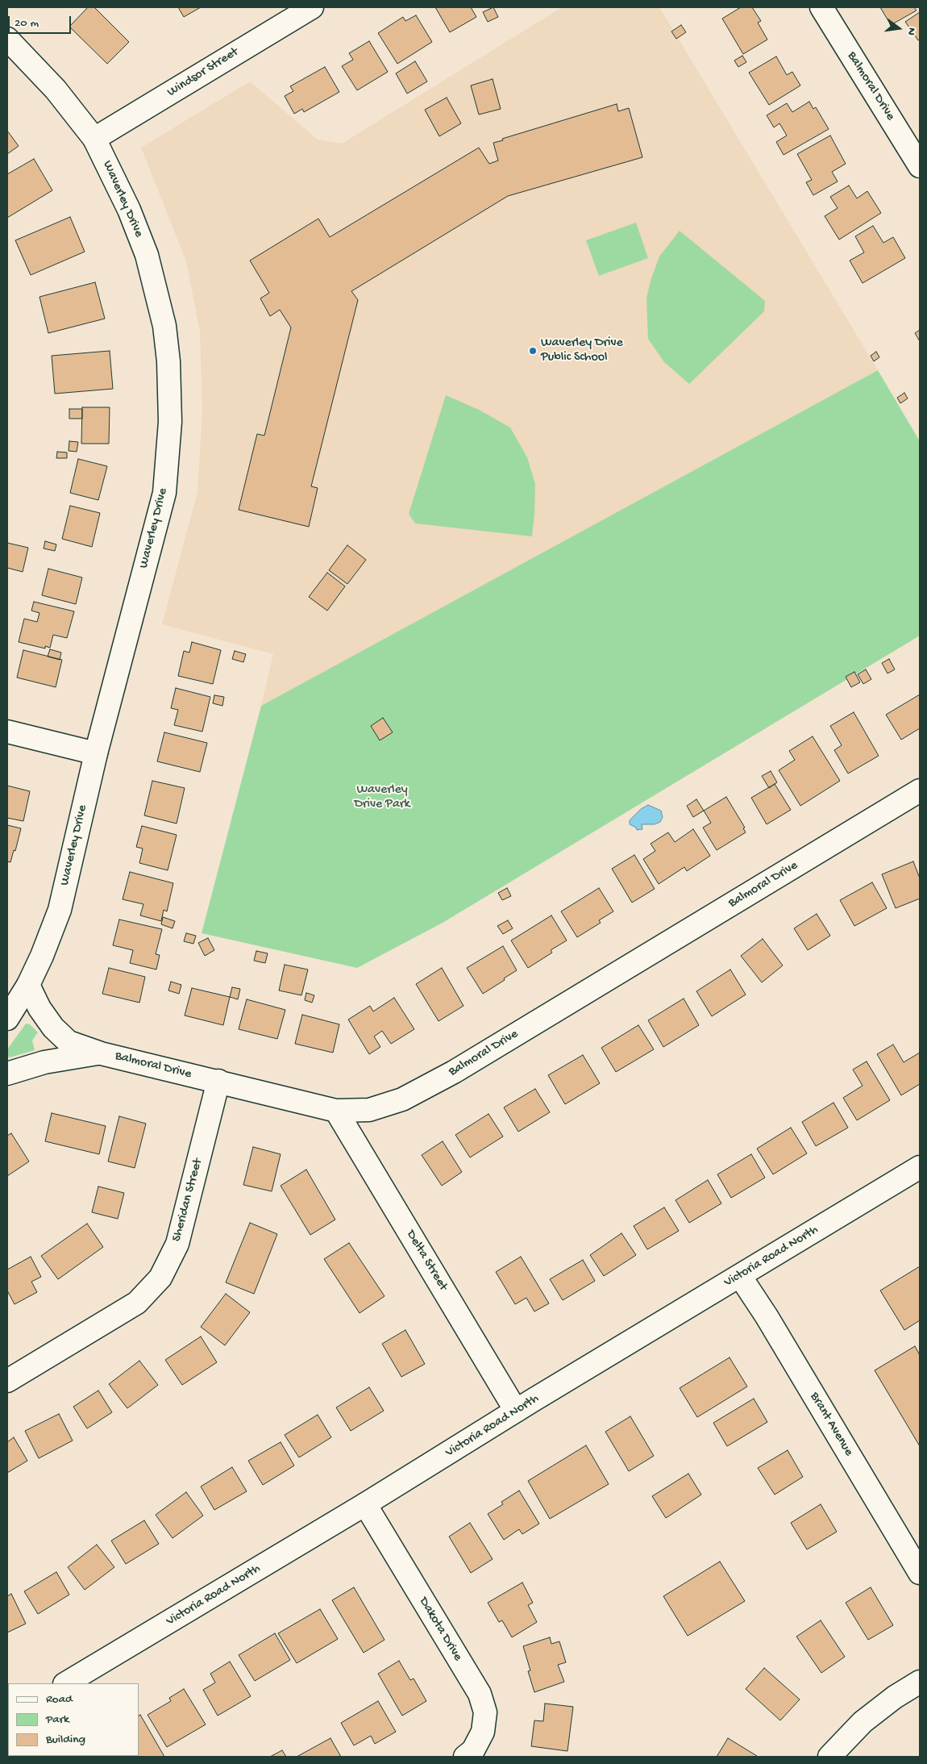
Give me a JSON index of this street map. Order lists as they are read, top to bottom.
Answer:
{
  "streets": {
    "street": [
      "Windsor Street",
      "Balmoral Drive",
      "Waverley Drive",
      "Sheridan Street",
      "Victoria Road North",
      "Delta Street",
      "Brant Avenue",
      "Dakota Drive"
    ]
  },
  "crossings": [
    ["Windsor Street", "Waverley Drive"],
    ["Balmoral Drive", "Waverley Drive"],
    ["Balmoral Drive", "Sheridan Street"],
    ["Balmoral Drive", "Delta Street"],
    ["Victoria Road North", "Delta Street"],
    ["Victoria Road North", "Brant Avenue"],
    ["Victoria Road North", "Dakota Drive"]
  ],
  "parks": ["Waverley Drive Park"],
  "places": ["Waverley Drive Public School"],
  "legend": ["Road", "Park", "Building"],
  "scale_bar": "20 m",
  "north": "right"
}
